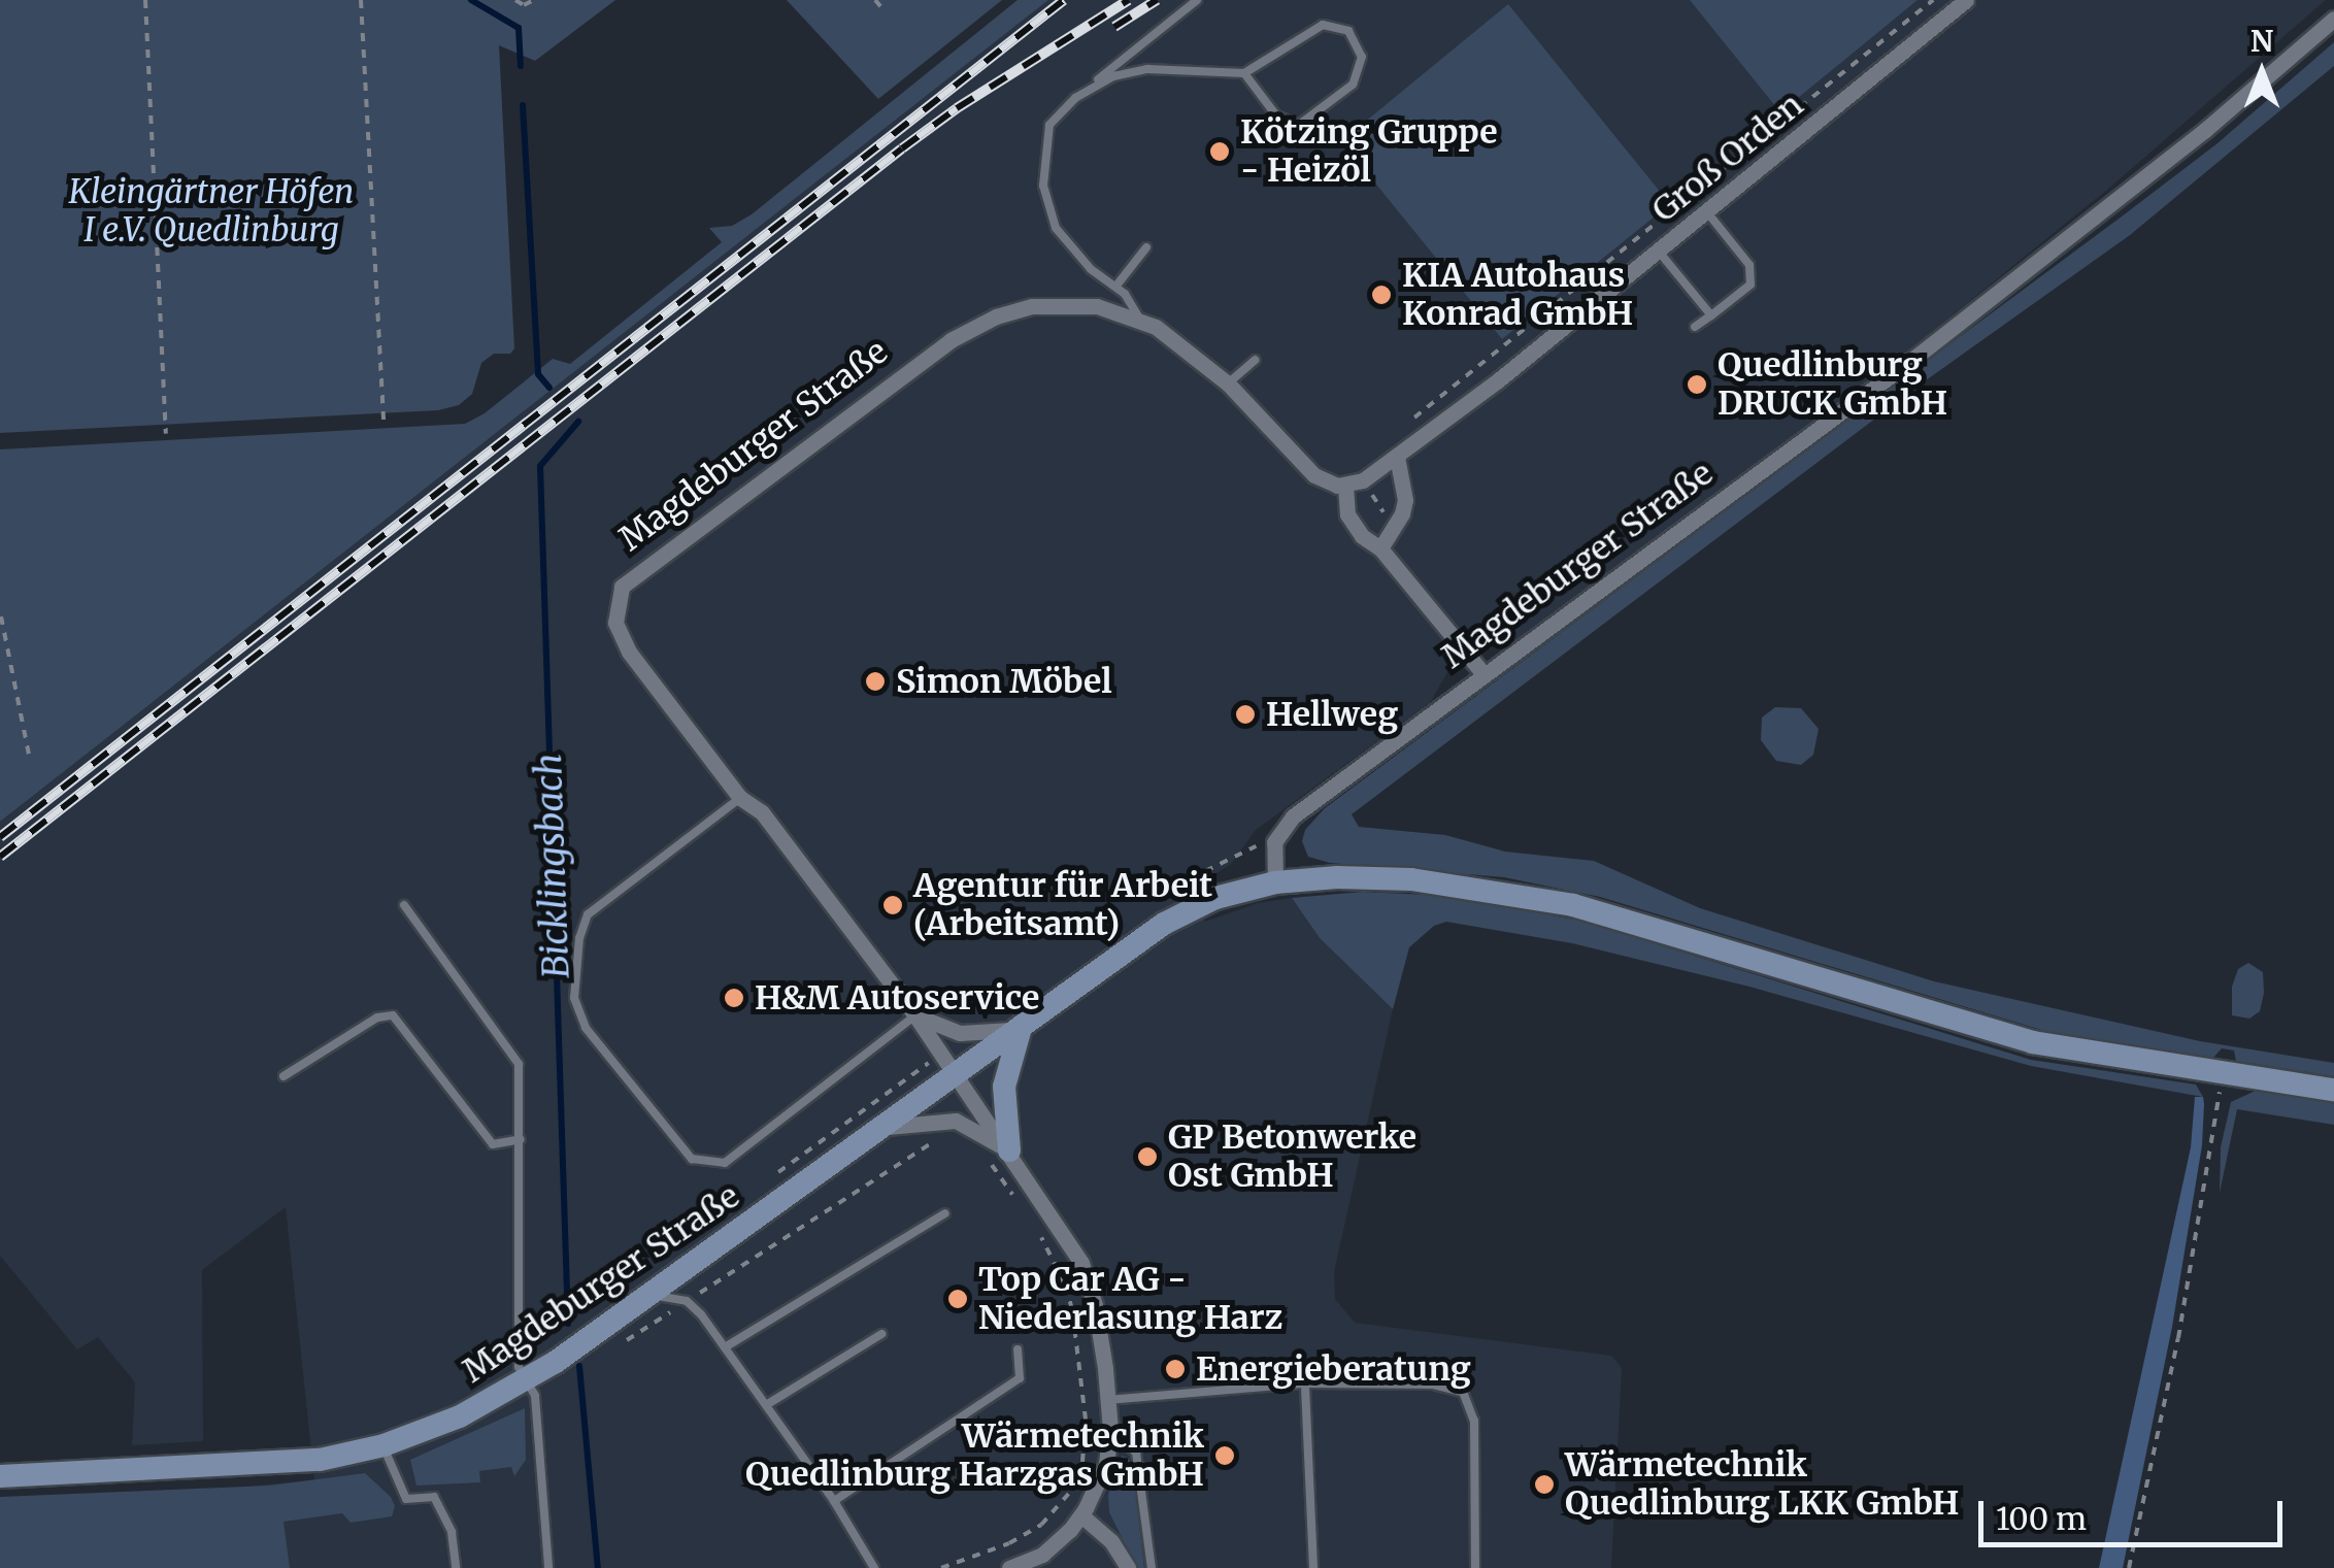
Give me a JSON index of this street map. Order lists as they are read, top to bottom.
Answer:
{
  "streets": {
    "main road": ["Magdeburger Straße"],
    "street": ["Groß Orden"]
  },
  "crossings": [
    ["Groß Orden", "Magdeburger Straße"]
  ],
  "water": ["Bicklingsbach"],
  "parks": ["Kleingärtner Höfen I e.V. Quedlinburg"],
  "places": [
    "Kötzing Gruppe - Heizöl",
    "KIA Autohaus Konrad GmbH",
    "Quedlinburg DRUCK GmbH",
    "Simon Möbel",
    "Hellweg",
    "Agentur für Arbeit (Arbeitsamt)",
    "H&M Autoservice",
    "GP Betonwerke Ost GmbH",
    "Top Car AG - Niederlasung Harz",
    "Energieberatung",
    "Wärmetechnik Quedlinburg Harzgas GmbH",
    "Wärmetechnik Quedlinburg LKK GmbH"
  ],
  "scale_bar": "100 m",
  "north": "top"
}
